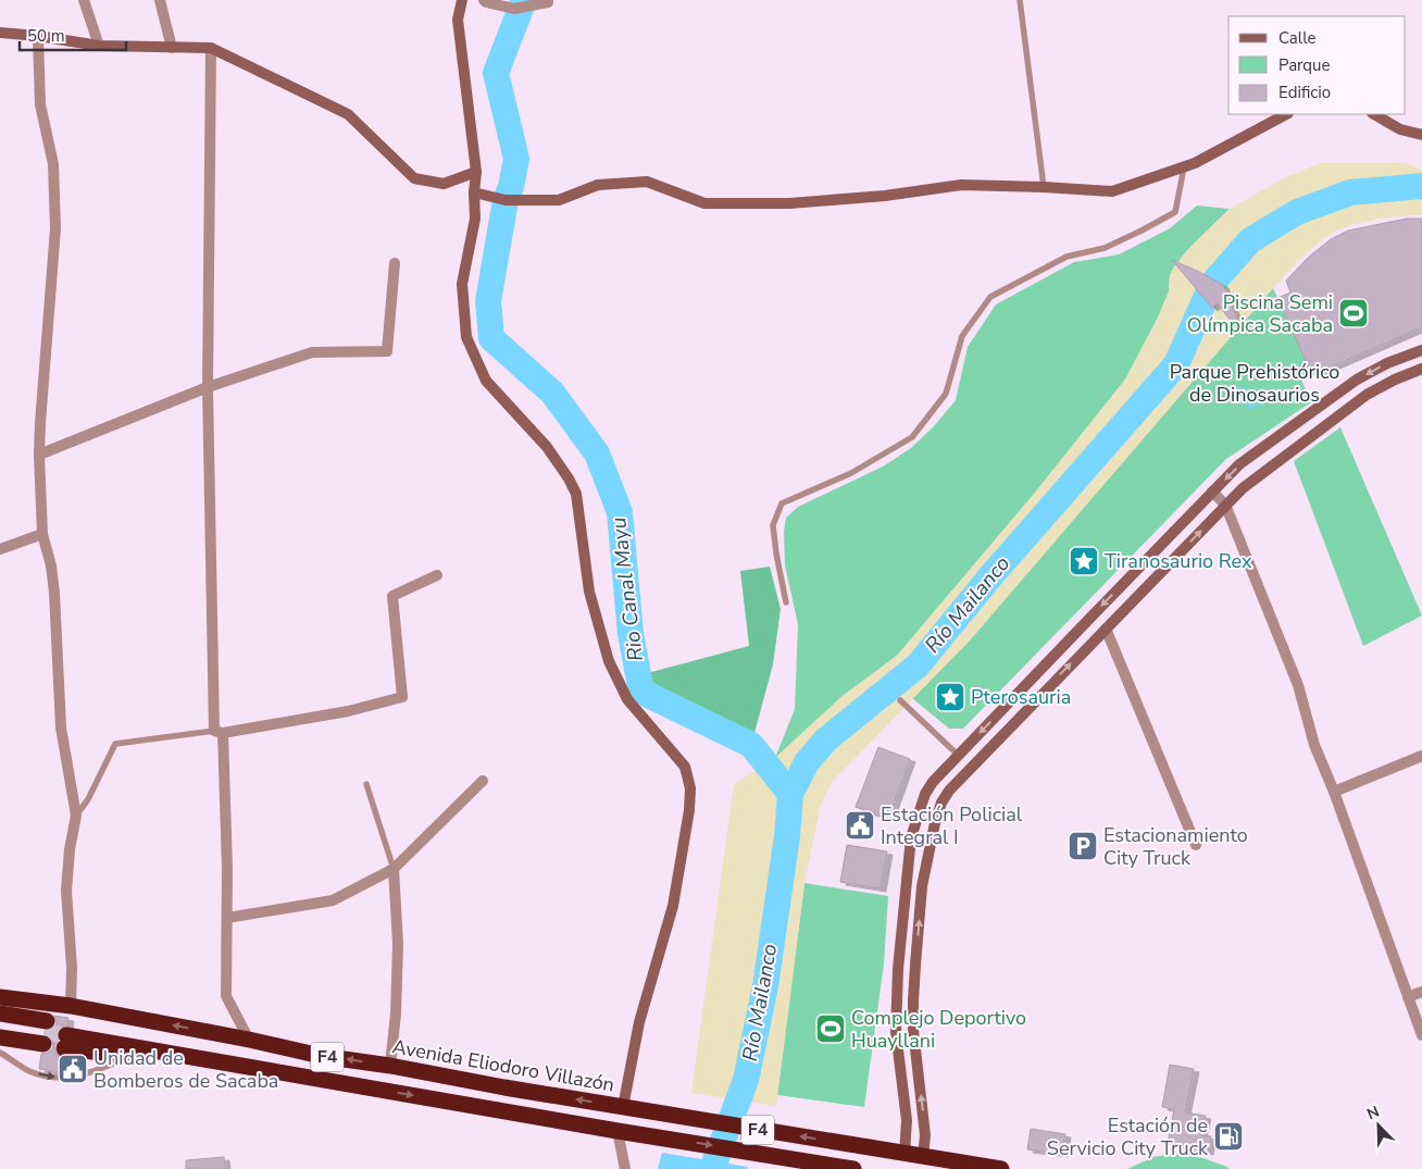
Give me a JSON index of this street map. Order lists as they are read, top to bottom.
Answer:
{
  "streets": {
    "highway": ["F4", "Avenida Eliodoro Villazón"]
  },
  "water": ["Rio Canal Mayu", "Río Mailanco"],
  "parks": ["Parque Prehistórico de Dinosaurios"],
  "places": {
    "sports": ["Piscina Semi Olímpica Sacaba", "Complejo Deportivo Huayllani"],
    "place": ["Tiranosaurio Rex", "Pterosauria"],
    "public building": ["Estación Policial Integral I", "Unidad de Bomberos de Sacaba"],
    "parking": ["Estacionamiento City Truck"],
    "fuel station": ["Estación de Servicio City Truck"]
  },
  "legend": ["Calle", "Parque", "Edificio"],
  "scale_bar": "50 m",
  "north": "top left"
}
